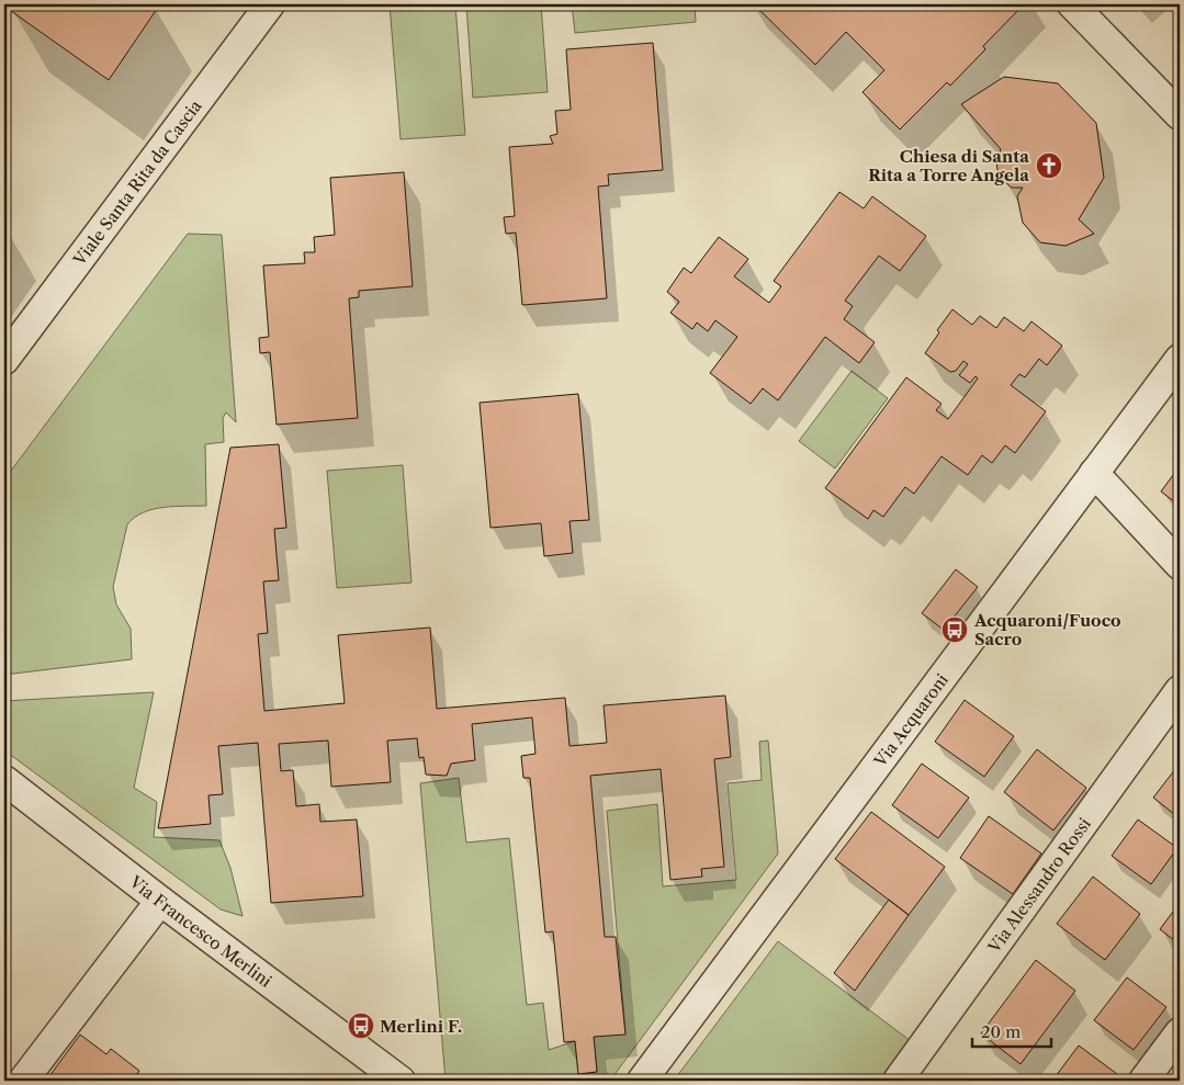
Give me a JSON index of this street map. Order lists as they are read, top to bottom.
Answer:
{
  "streets": {
    "street": [
      "Viale Santa Rita da Cascia",
      "Via Acquaroni",
      "Via Alessandro Rossi",
      "Via Francesco Merlini"
    ]
  },
  "places": {
    "church": ["Chiesa di Santa Rita a Torre Angela"],
    "bus stop": ["Acquaroni/Fuoco Sacro", "Merlini F."]
  },
  "scale_bar": "20 m"
}
